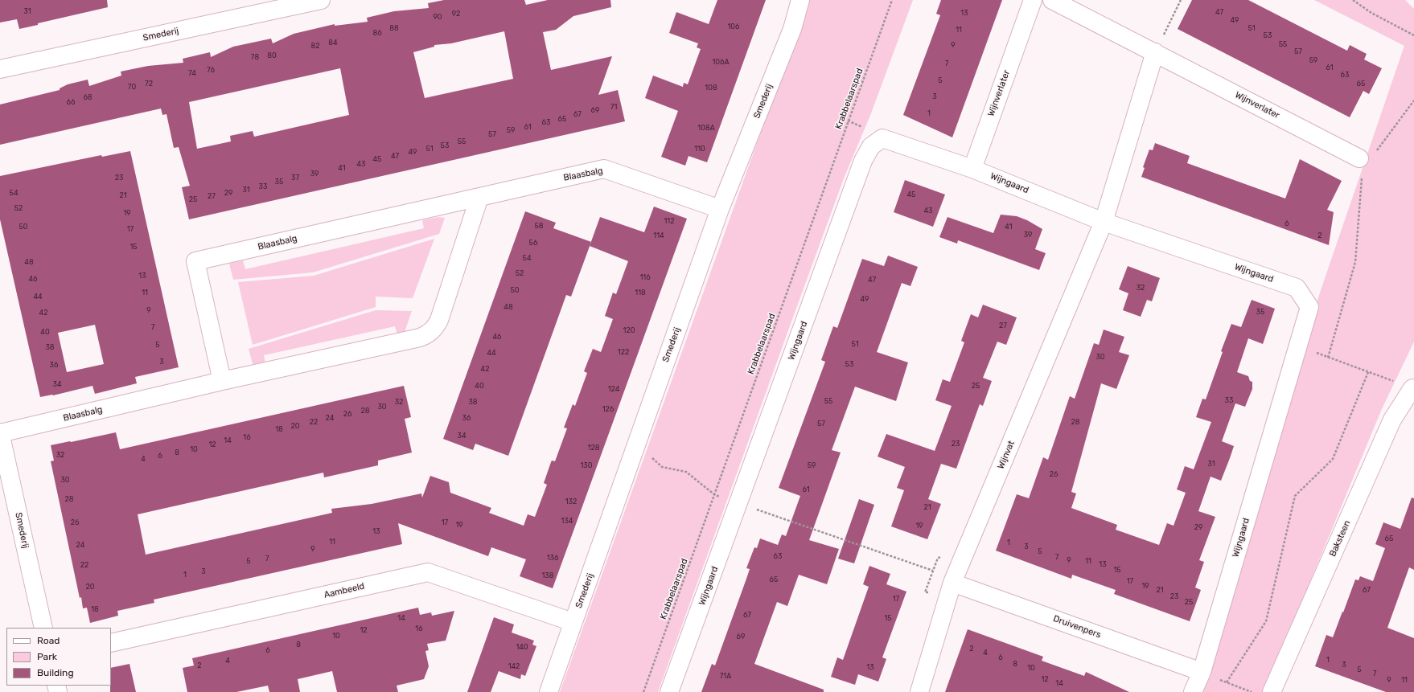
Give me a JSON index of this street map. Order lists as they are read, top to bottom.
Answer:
{
  "streets": {
    "street": [
      "Smederij",
      "Wijnverlater",
      "Blaasbalg",
      "Wijngaard",
      "Wijnvat",
      "Baksteen",
      "Aambeeld",
      "Druivenpers"
    ],
    "path": ["Krabbelaarspad"]
  },
  "crossings": [
    ["Smederij", "Blaasbalg"],
    ["Smederij", "Aambeeld"],
    ["Wijnverlater", "Wijngaard"],
    ["Wijngaard", "Wijnvat"],
    ["Wijngaard", "Druivenpers"],
    ["Wijnvat", "Druivenpers"]
  ],
  "house_numbers": [
    "31",
    "47",
    "13",
    "92",
    "90",
    "49",
    "106",
    "88",
    "51",
    "11",
    "86",
    "53",
    "84",
    "55",
    "9",
    "82",
    "57",
    "80",
    "78",
    "59",
    "106A",
    "7",
    "61",
    "76",
    "74",
    "63",
    "5",
    "72",
    "65",
    "70",
    "108",
    "3",
    "68",
    "66",
    "71",
    "69",
    "1",
    "67",
    "65",
    "63",
    "61",
    "108A",
    "59",
    "57",
    "55",
    "53",
    "51",
    "110",
    "49",
    "47",
    "45",
    "43",
    "41",
    "39",
    "23",
    "37",
    "35",
    "33",
    "31",
    "54",
    "29",
    "45",
    "21",
    "27",
    "25",
    "52",
    "43",
    "19",
    "112",
    "6",
    "58",
    "50",
    "41",
    "17",
    "39",
    "114",
    "2",
    "56",
    "15",
    "54",
    "48",
    "52",
    "13",
    "116",
    "46",
    "47",
    "32",
    "50",
    "11",
    "118",
    "44",
    "49",
    "48",
    "9",
    "35",
    "42",
    "27",
    "7",
    "120",
    "40",
    "46",
    "51",
    "5",
    "38",
    "122",
    "44",
    "30",
    "3",
    "53",
    "36",
    "42",
    "34",
    "40",
    "25",
    "124",
    "33",
    "55",
    "32",
    "38",
    "30",
    "126",
    "28",
    "26",
    "24",
    "36",
    "22",
    "28",
    "57",
    "20",
    "18",
    "34",
    "16",
    "14",
    "23",
    "12",
    "128",
    "10",
    "8",
    "32",
    "6",
    "4",
    "31",
    "130",
    "59",
    "26",
    "30",
    "61",
    "28",
    "132",
    "21",
    "134",
    "26",
    "17",
    "19",
    "19",
    "29",
    "13",
    "65",
    "11",
    "1",
    "24",
    "3",
    "9",
    "5",
    "63",
    "7",
    "136",
    "7",
    "9",
    "5",
    "11",
    "13",
    "22",
    "15",
    "3",
    "1",
    "138",
    "65",
    "17",
    "19",
    "20",
    "21",
    "67",
    "23",
    "17",
    "25",
    "18",
    "67",
    "14",
    "15",
    "16",
    "12",
    "10",
    "69",
    "8",
    "140",
    "2",
    "6",
    "4",
    "6",
    "1",
    "4",
    "8",
    "3",
    "2",
    "142",
    "13",
    "10",
    "5",
    "7",
    "71A",
    "12",
    "9",
    "11",
    "14"
  ],
  "legend": ["Road", "Park", "Building"]
}
